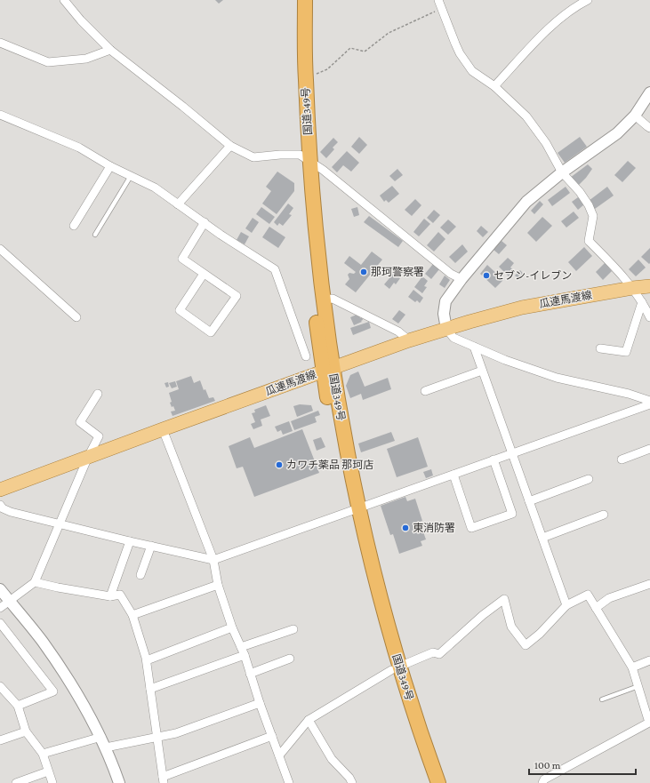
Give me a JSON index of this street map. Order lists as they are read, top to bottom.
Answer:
{
  "streets": {
    "highway": ["国道349号"],
    "main road": ["瓜連馬渡線"]
  },
  "crossings": [
    ["国道349号", "瓜連馬渡線"]
  ],
  "places": [
    "那珂警察署",
    "セブン-イレブン",
    "カワチ薬品 那珂店",
    "東消防署"
  ],
  "scale_bar": "100 m"
}
